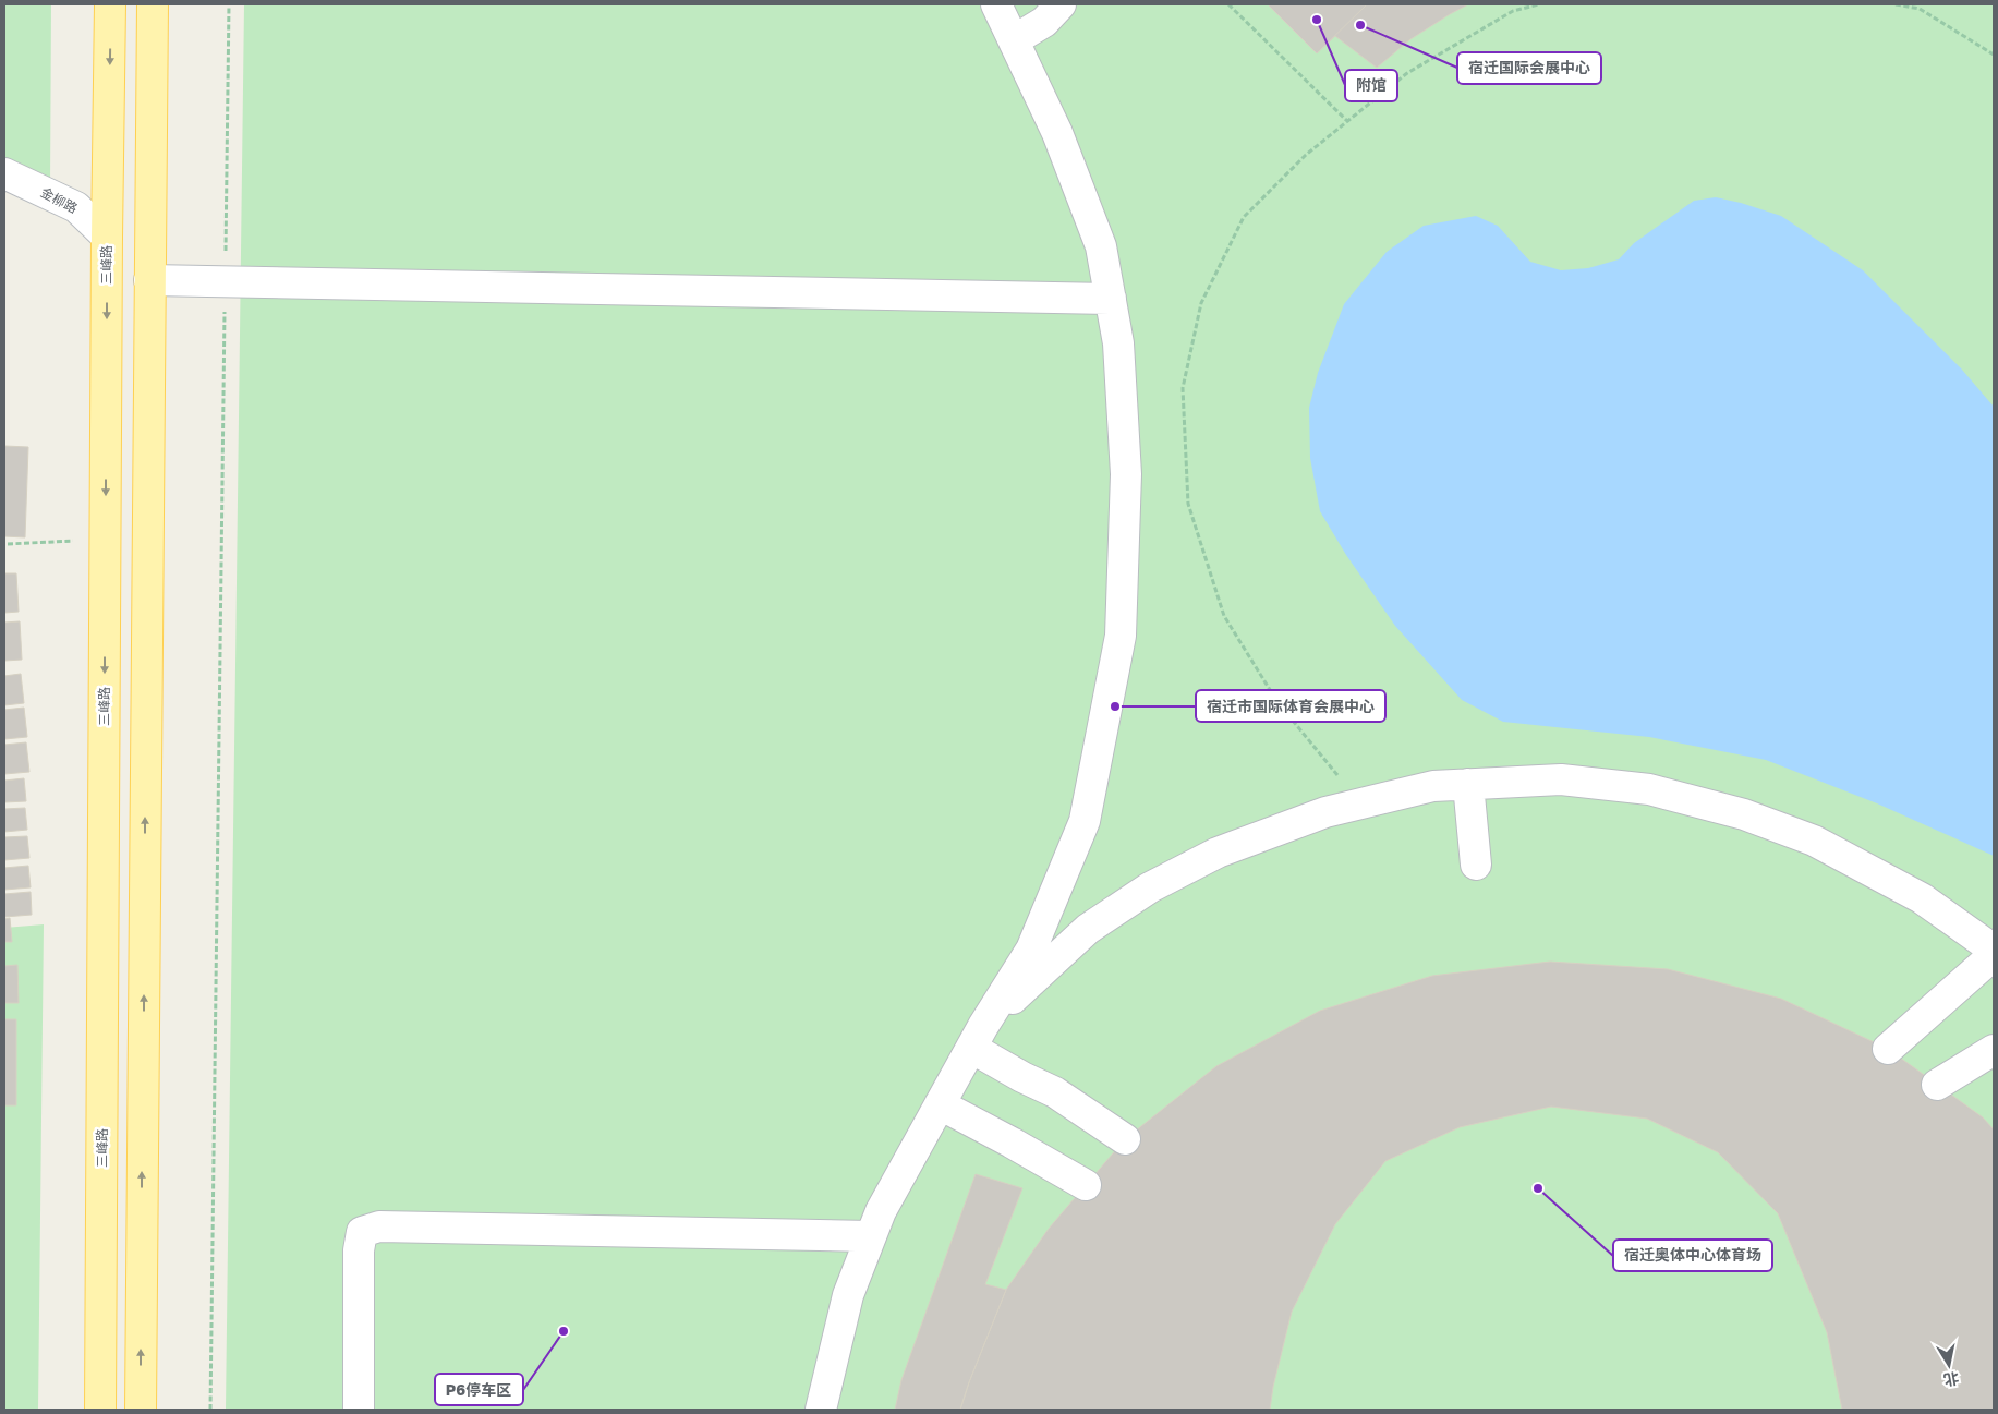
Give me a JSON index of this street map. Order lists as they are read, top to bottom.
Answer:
{
  "streets": {
    "main road": ["三峰路"],
    "street": ["金柳路"]
  },
  "crossings": [
    ["金柳路", "三峰路"]
  ],
  "places": [
    "附馆",
    "宿迁国际会展中心",
    "宿迁市国际体育会展中心",
    "宿迁奥体中心体育场",
    "P6停车区"
  ],
  "north": "bottom"
}
